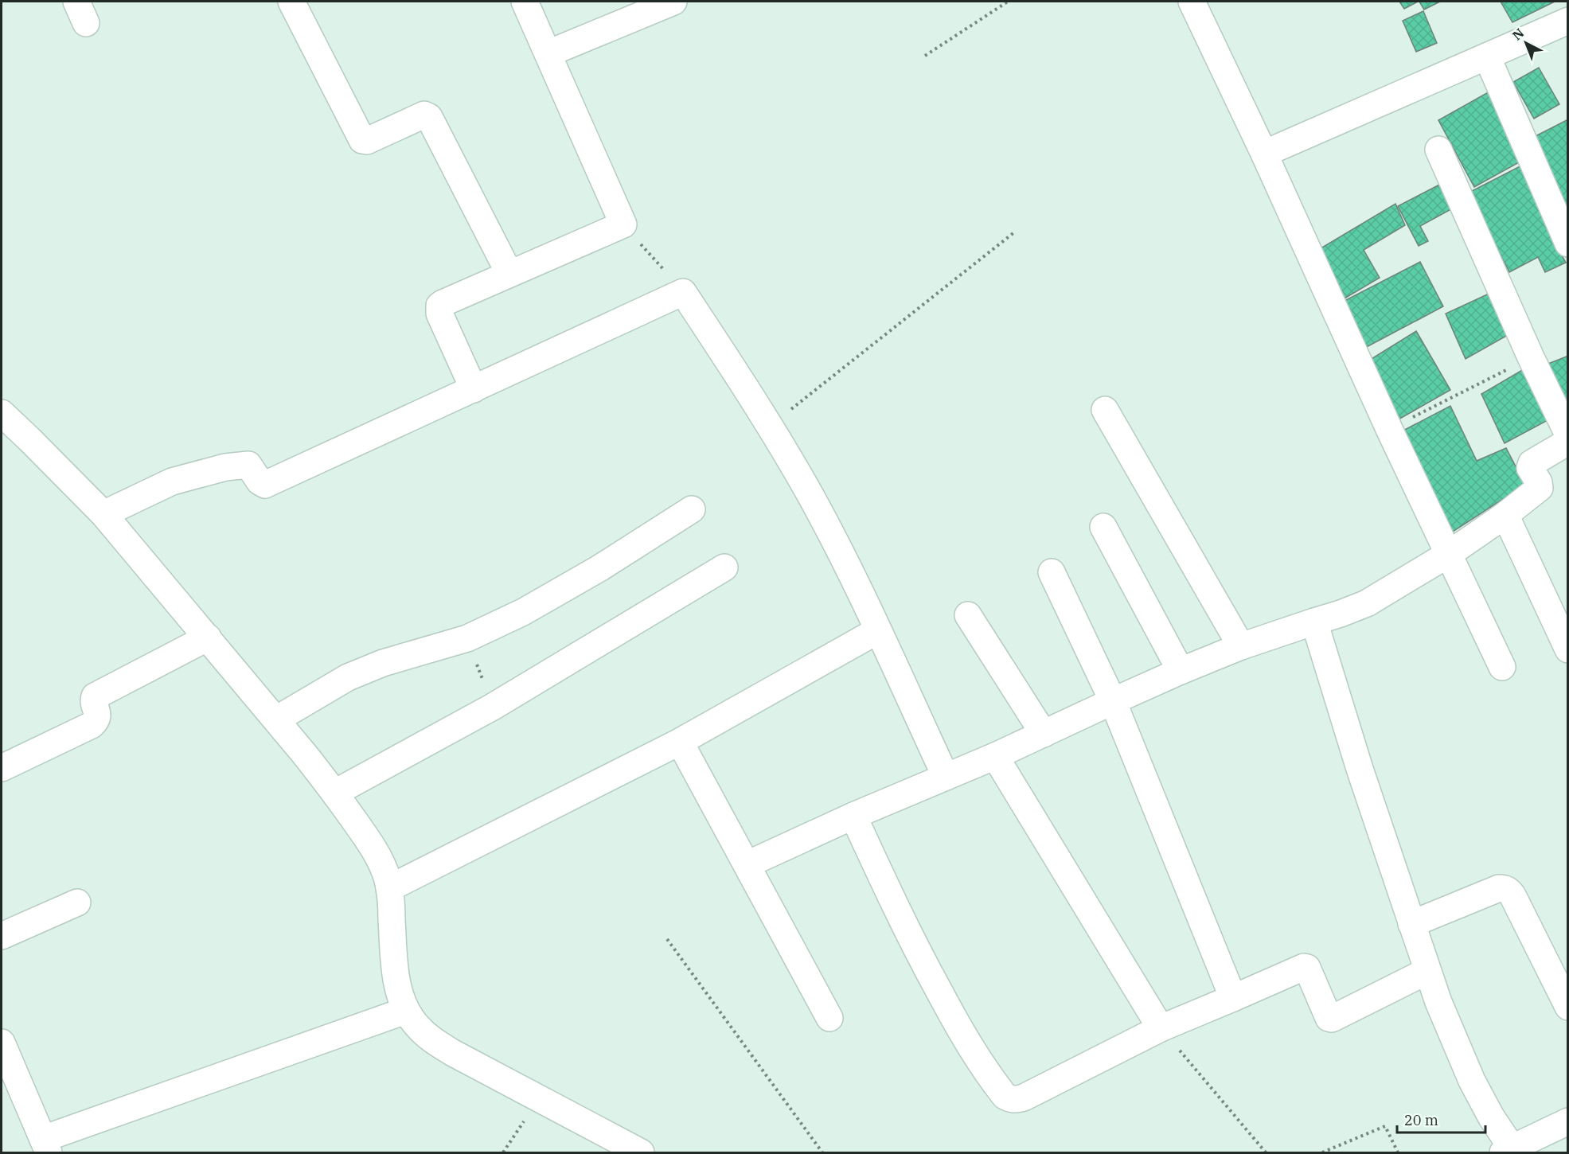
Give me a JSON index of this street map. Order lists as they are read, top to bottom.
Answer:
{
  "scale_bar": "20 m",
  "north": "top left"
}
